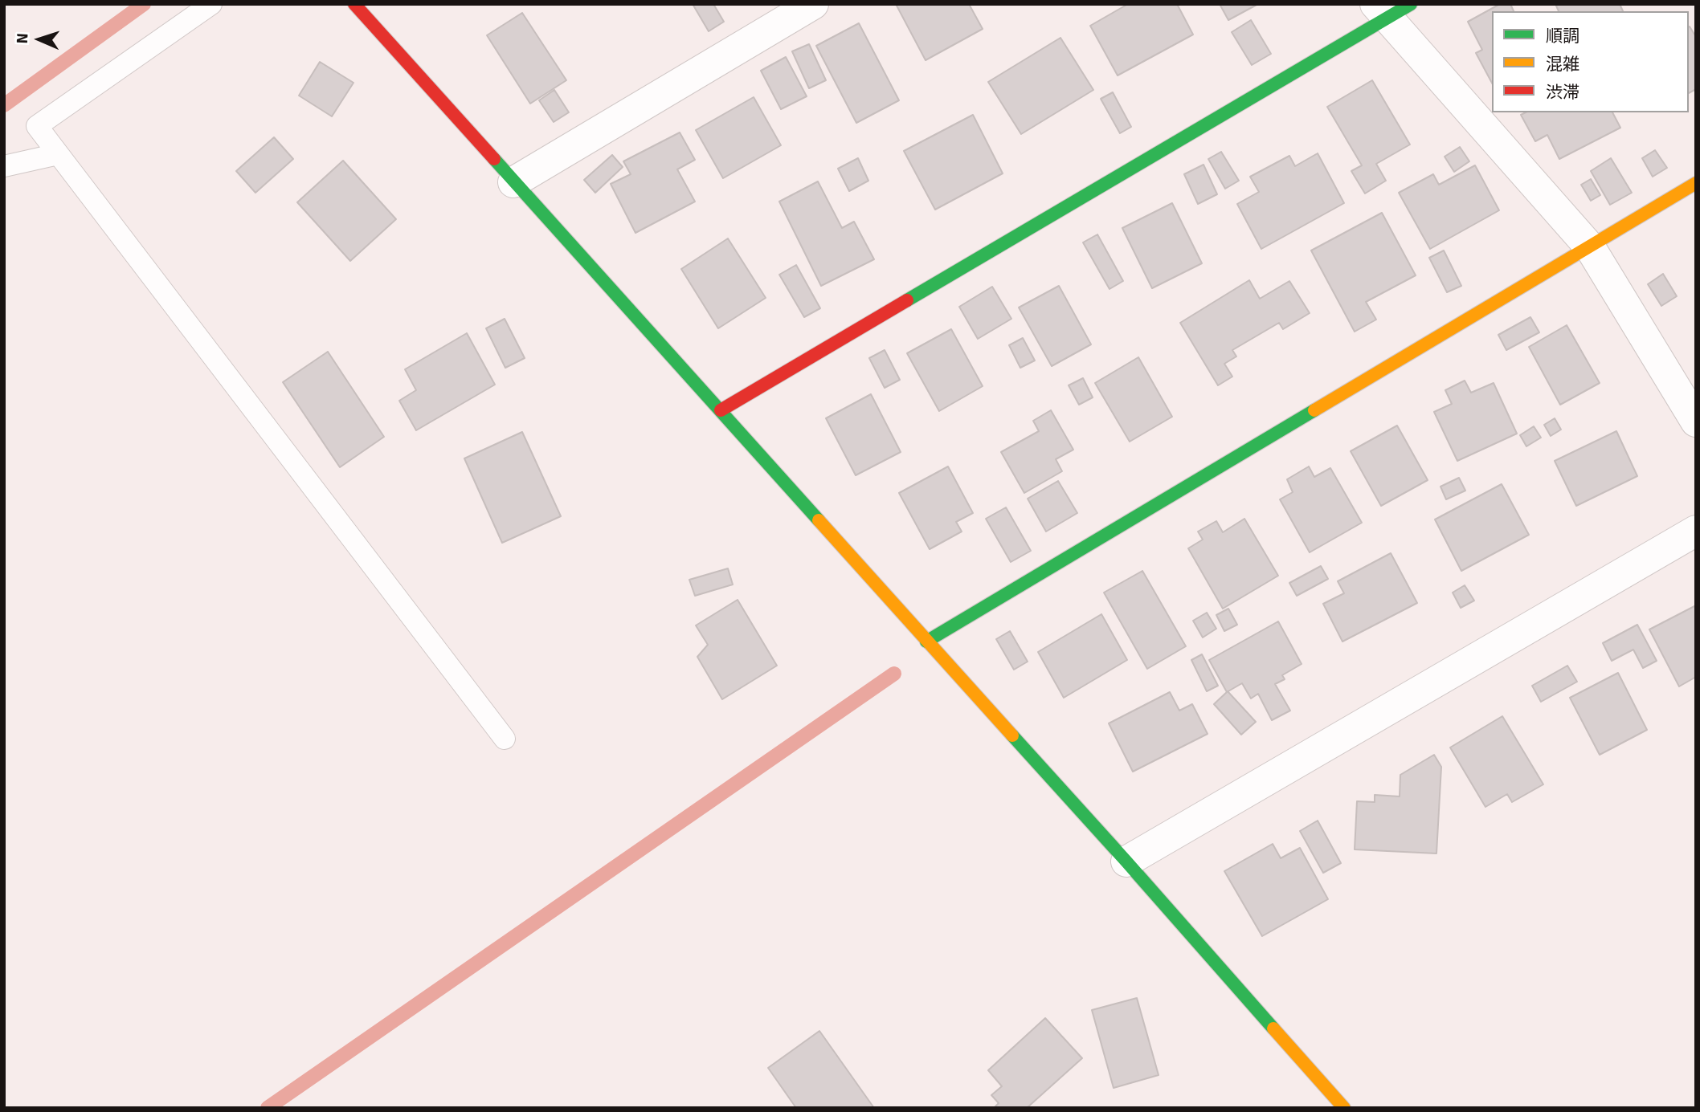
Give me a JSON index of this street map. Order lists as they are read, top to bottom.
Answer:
{
  "legend": ["順調", "混雑", "渋滞"],
  "north": "left"
}
